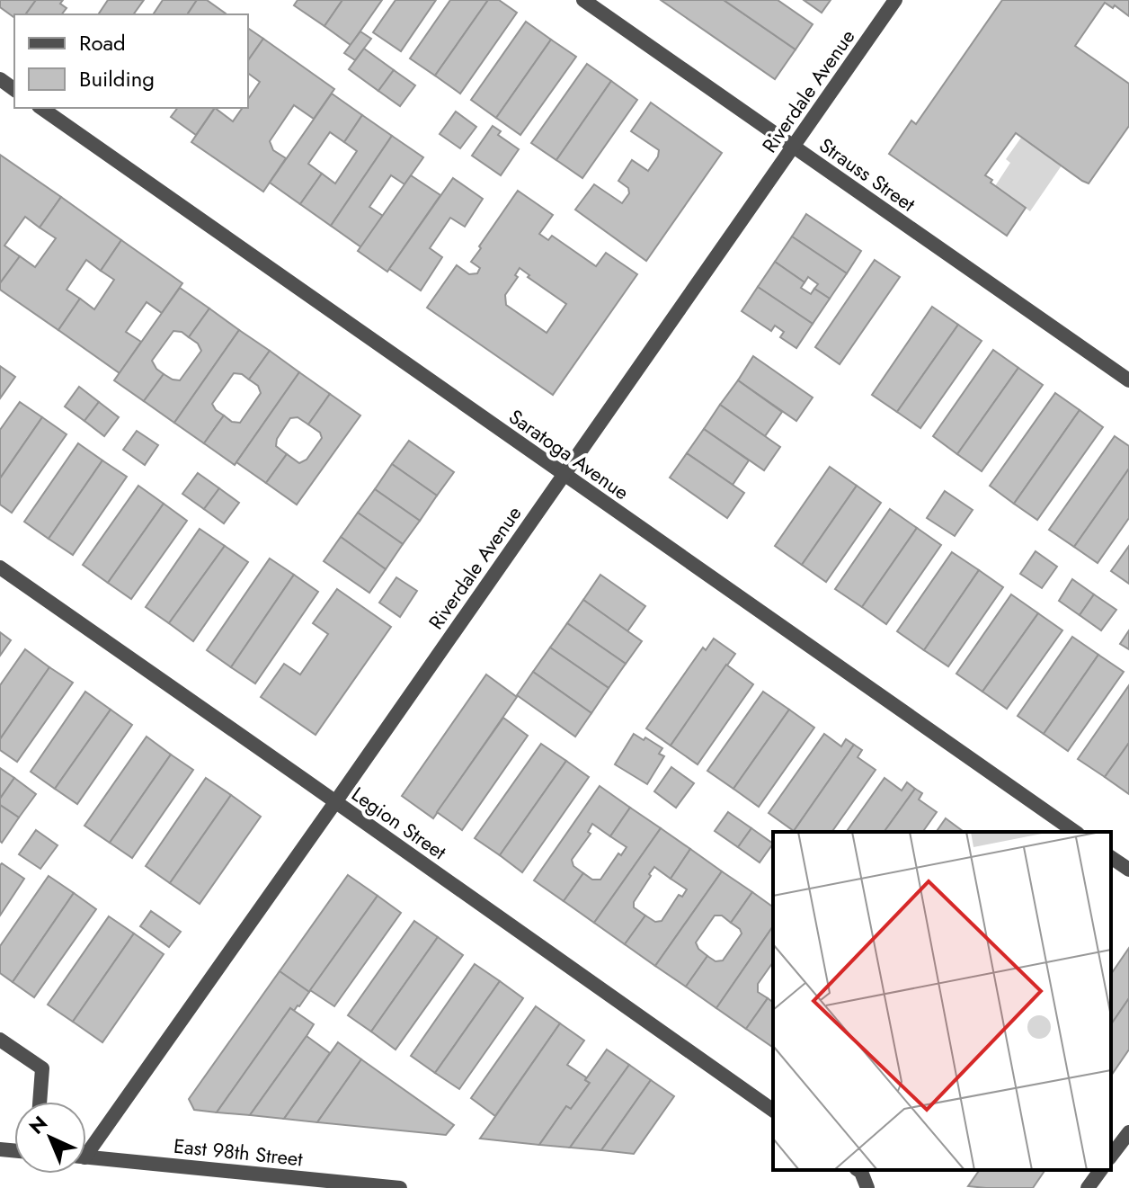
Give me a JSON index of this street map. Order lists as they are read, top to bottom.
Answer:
{
  "streets": {
    "street": [
      "Riverdale Avenue",
      "Strauss Street",
      "Saratoga Avenue",
      "Legion Street",
      "East 98th Street"
    ]
  },
  "crossings": [
    ["Riverdale Avenue", "Strauss Street"],
    ["Riverdale Avenue", "Saratoga Avenue"],
    ["Riverdale Avenue", "Legion Street"]
  ],
  "legend": ["Road", "Building"],
  "north": "top left"
}
